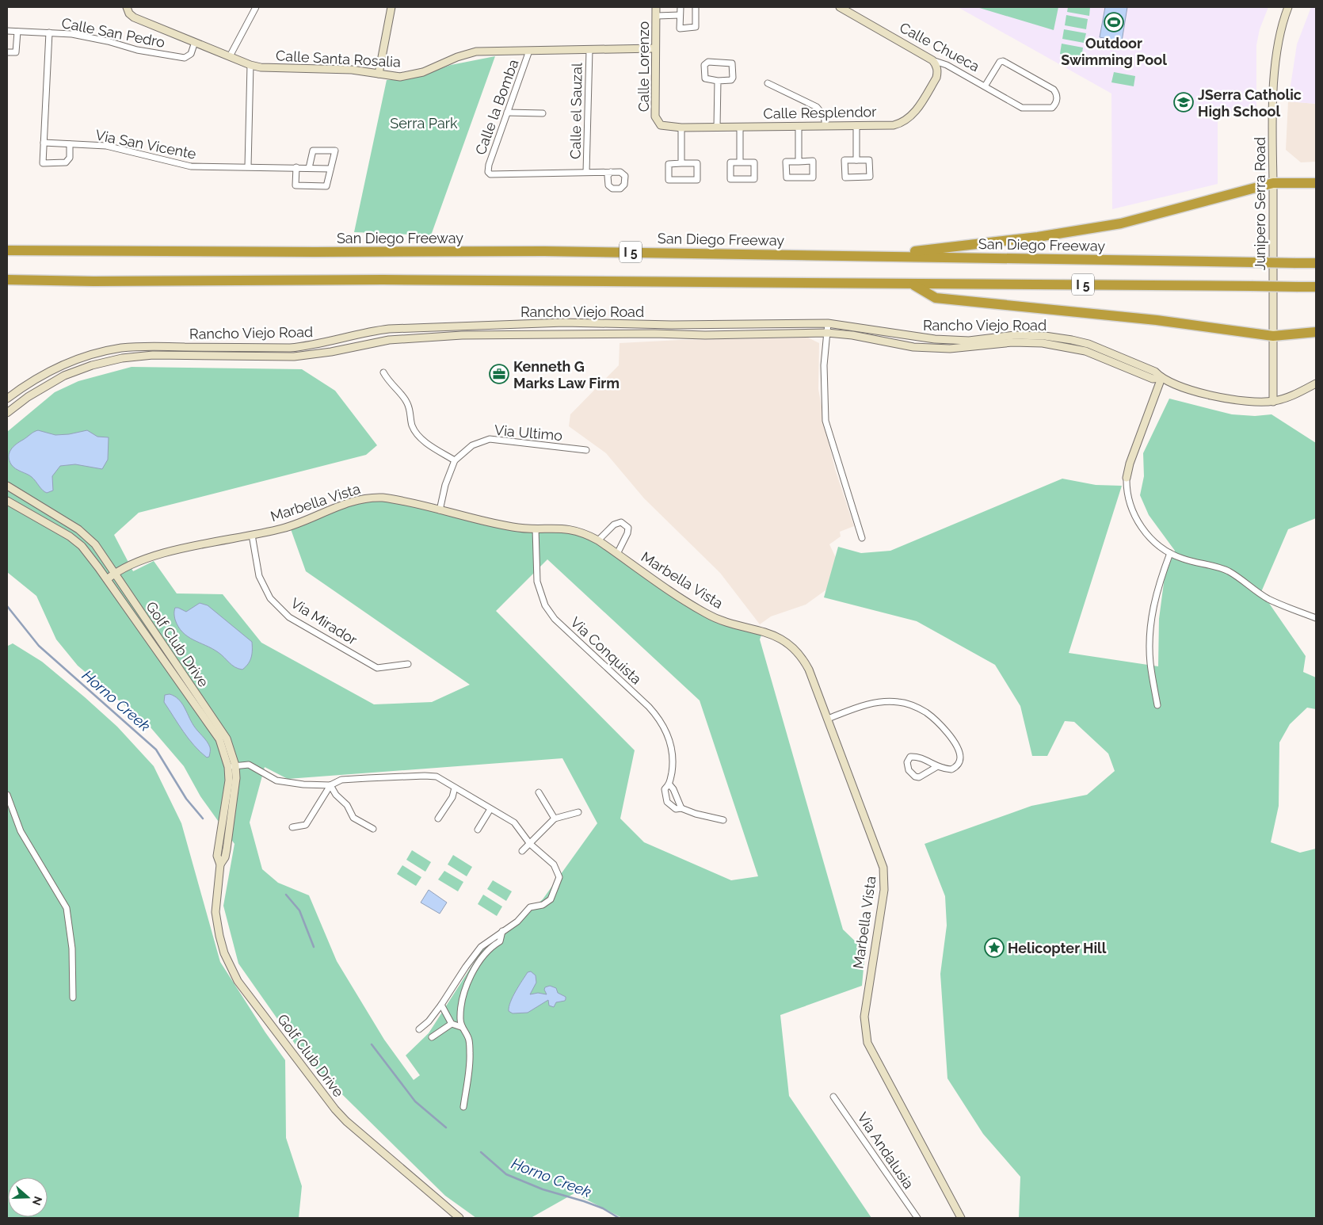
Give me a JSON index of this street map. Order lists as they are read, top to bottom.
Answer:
{
  "streets": {
    "highway": ["San Diego Freeway", "I 5"],
    "street": [
      "Calle San Pedro",
      "Calle Chueca",
      "Calle Santa Rosalia",
      "Calle Lorenzo",
      "Calle la Bomba",
      "Calle el Sauzal",
      "Calle Resplendor",
      "Via San Vicente",
      "Junipero Serra Road",
      "Rancho Viejo Road",
      "Via Ultimo",
      "Marbella Vista",
      "Via Mirador",
      "Golf Club Drive",
      "Via Conquista",
      "Via Andalusia"
    ]
  },
  "crossings": [
    ["Calle San Pedro", "Calle Santa Rosalia"],
    ["Calle Chueca", "Calle Resplendor"],
    ["Calle Santa Rosalia", "Calle Lorenzo"],
    ["Calle Santa Rosalia", "Calle la Bomba"],
    ["Calle Santa Rosalia", "Calle el Sauzal"],
    ["Calle Lorenzo", "Calle Resplendor"],
    ["Calle la Bomba", "Calle el Sauzal"],
    ["Junipero Serra Road", "Rancho Viejo Road"],
    ["Via Ultimo", "Marbella Vista"],
    ["Marbella Vista", "Via Mirador"],
    ["Marbella Vista", "Golf Club Drive"],
    ["Marbella Vista", "Via Conquista"]
  ],
  "water": ["Horno Creek"],
  "parks": ["Serra Park"],
  "places": {
    "sports": ["Outdoor Swimming Pool"],
    "school or university": ["JSerra Catholic High School"],
    "office": ["Kenneth G Marks Law Firm"],
    "place": ["Helicopter Hill"]
  },
  "north": "right"
}
